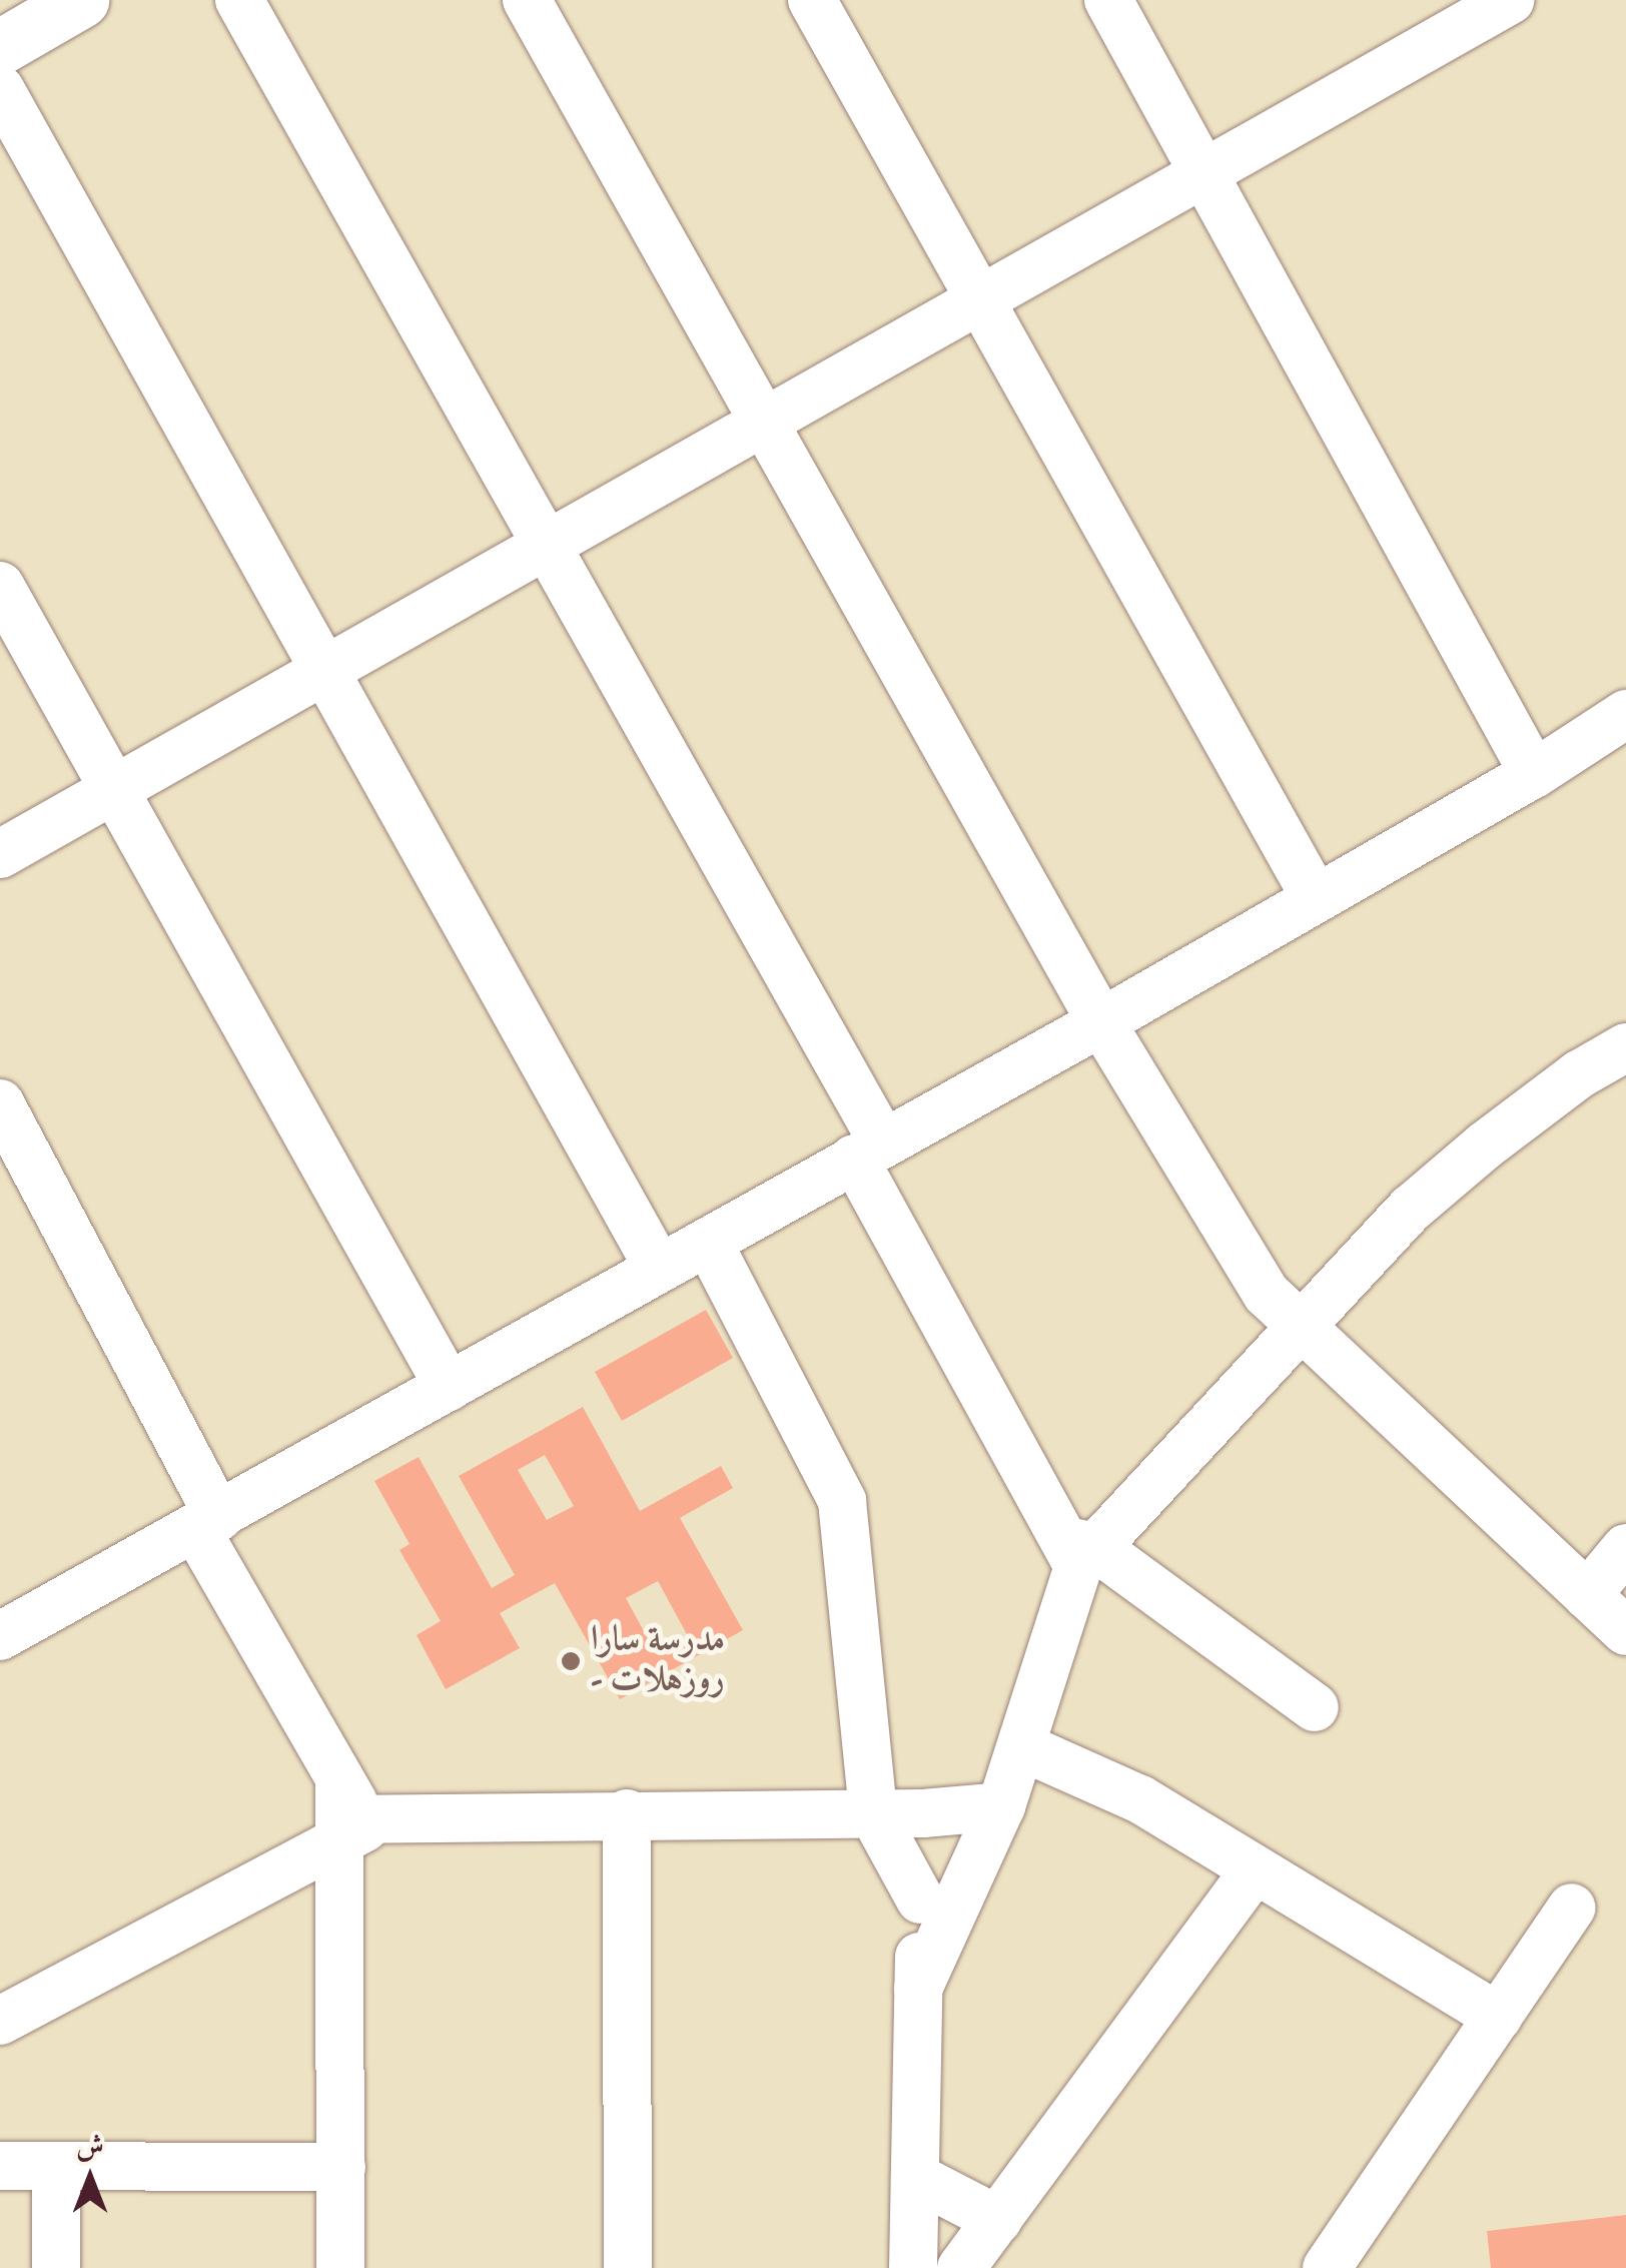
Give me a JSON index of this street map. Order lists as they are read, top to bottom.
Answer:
{
  "places": ["مدرسة سارا - روزهلات"],
  "north": "top"
}
